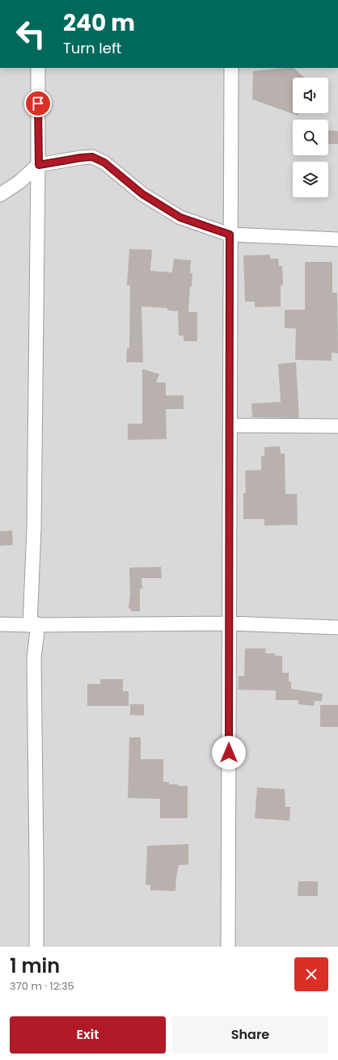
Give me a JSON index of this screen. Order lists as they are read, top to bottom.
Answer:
{
  "page": {
    "turn": ["240 m", "Turn left"],
    "heading": ["1 min", "370 m · 12:35"],
    "buttons": ["Exit", "Share"]
  }
}
